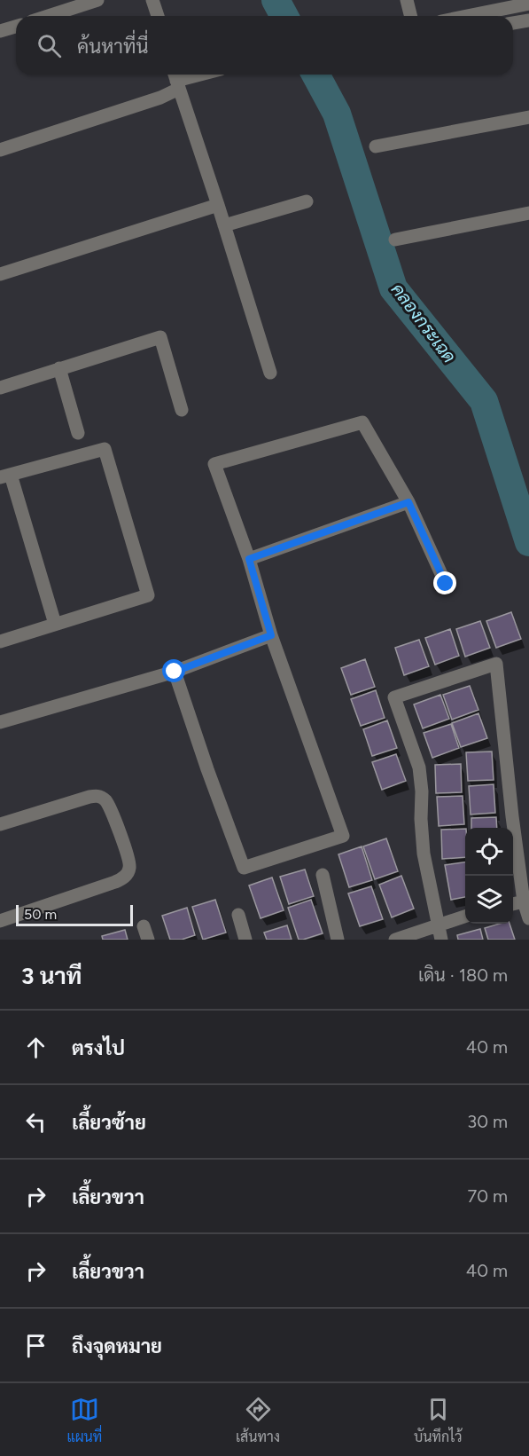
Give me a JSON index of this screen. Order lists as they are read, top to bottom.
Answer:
{
  "water": ["คลองกระเฉด"],
  "scale_bar": "50 m",
  "page": {
    "search": "ค้นหาที่นี่",
    "scale": "50 m",
    "heading": ["3 นาที", "เดิน · 180 m"],
    "list": [
      ["ตรงไป", "40 m"],
      ["เลี้ยวซ้าย", "30 m"],
      ["เลี้ยวขวา", "70 m"],
      ["เลี้ยวขวา", "40 m"],
      "ถึงจุดหมาย"
    ],
    "nav": ["แผนที่", "เส้นทาง", "บันทึกไว้"]
  }
}
